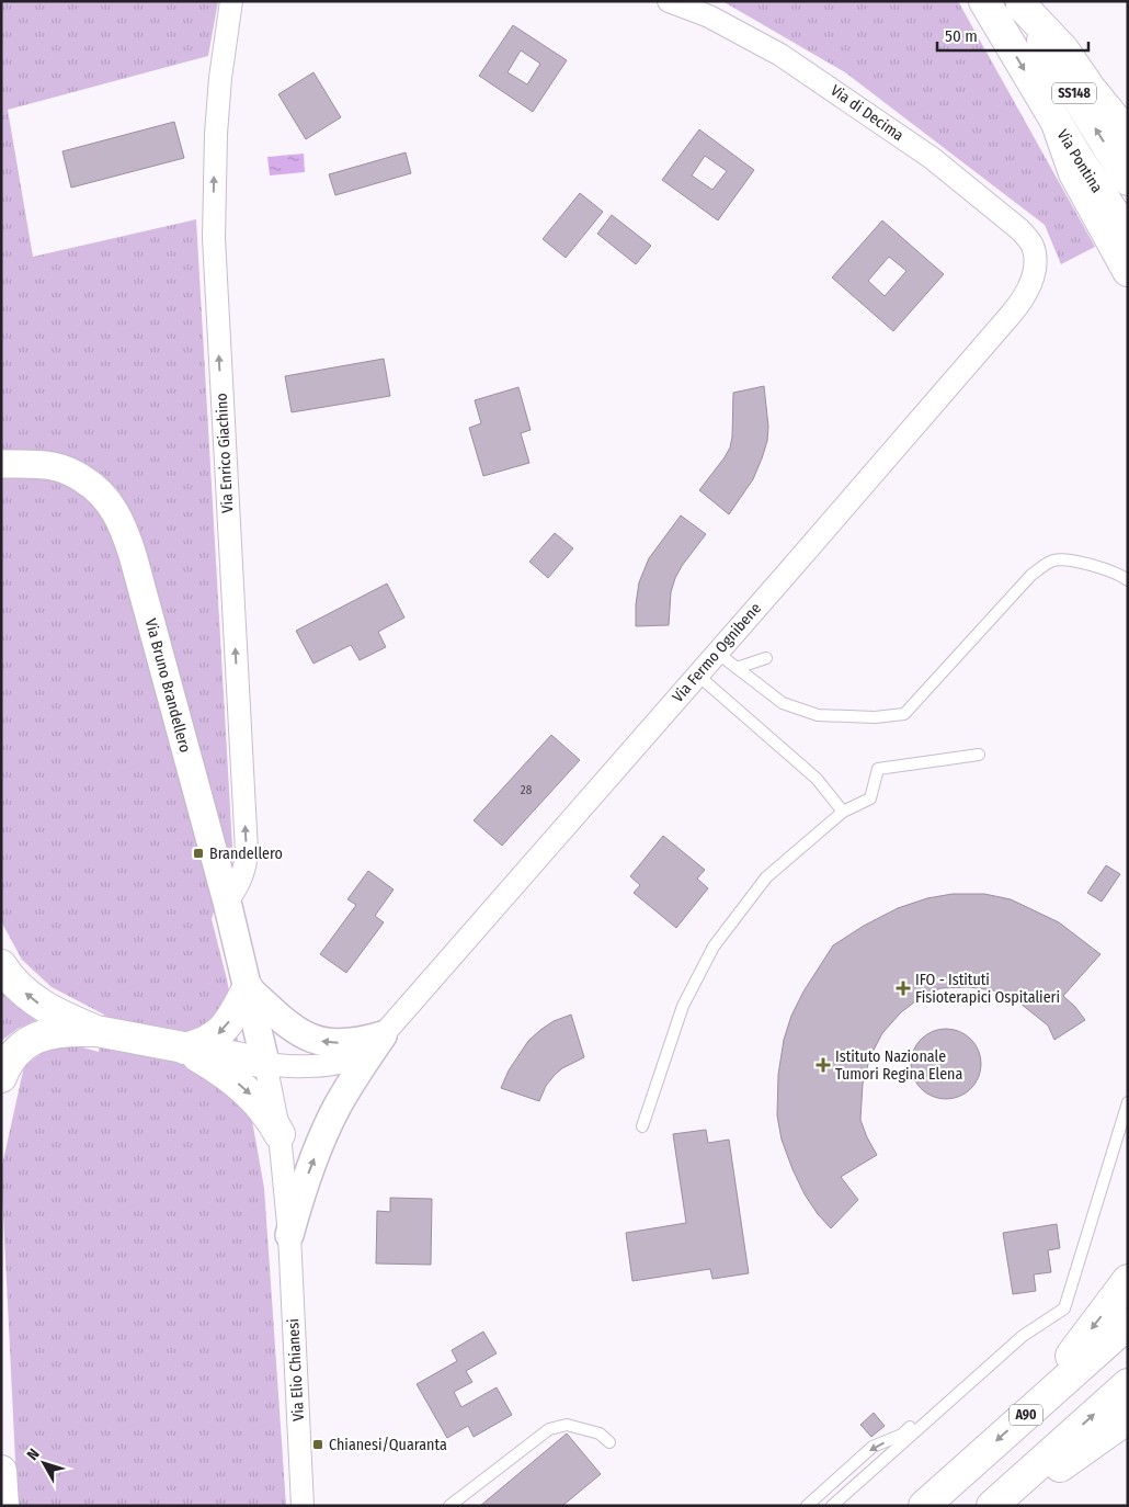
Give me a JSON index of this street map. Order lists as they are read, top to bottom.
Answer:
{
  "streets": {
    "main road": ["SS148", "Via Pontina", "A90"],
    "street": [
      "Via di Decima",
      "Via Enrico Giachino",
      "Via Fermo Ognibene",
      "Via Bruno Brandellero",
      "Via Elio Chianesi"
    ]
  },
  "crossings": [
    ["Via di Decima", "Via Fermo Ognibene"],
    ["Via Enrico Giachino", "Via Bruno Brandellero"],
    ["Via Fermo Ognibene", "Via Bruno Brandellero"],
    ["Via Fermo Ognibene", "Via Elio Chianesi"],
    ["Via Bruno Brandellero", "Via Elio Chianesi"]
  ],
  "one_way": ["Via Enrico Giachino"],
  "places": {
    "transit": ["Brandellero", "Chianesi/Quaranta"],
    "health": ["IFO - Istituti Fisioterapici Ospitalieri", "Istituto Nazionale Tumori Regina Elena"]
  },
  "house_numbers": ["28"],
  "scale_bar": "50 m",
  "north": "top left"
}
